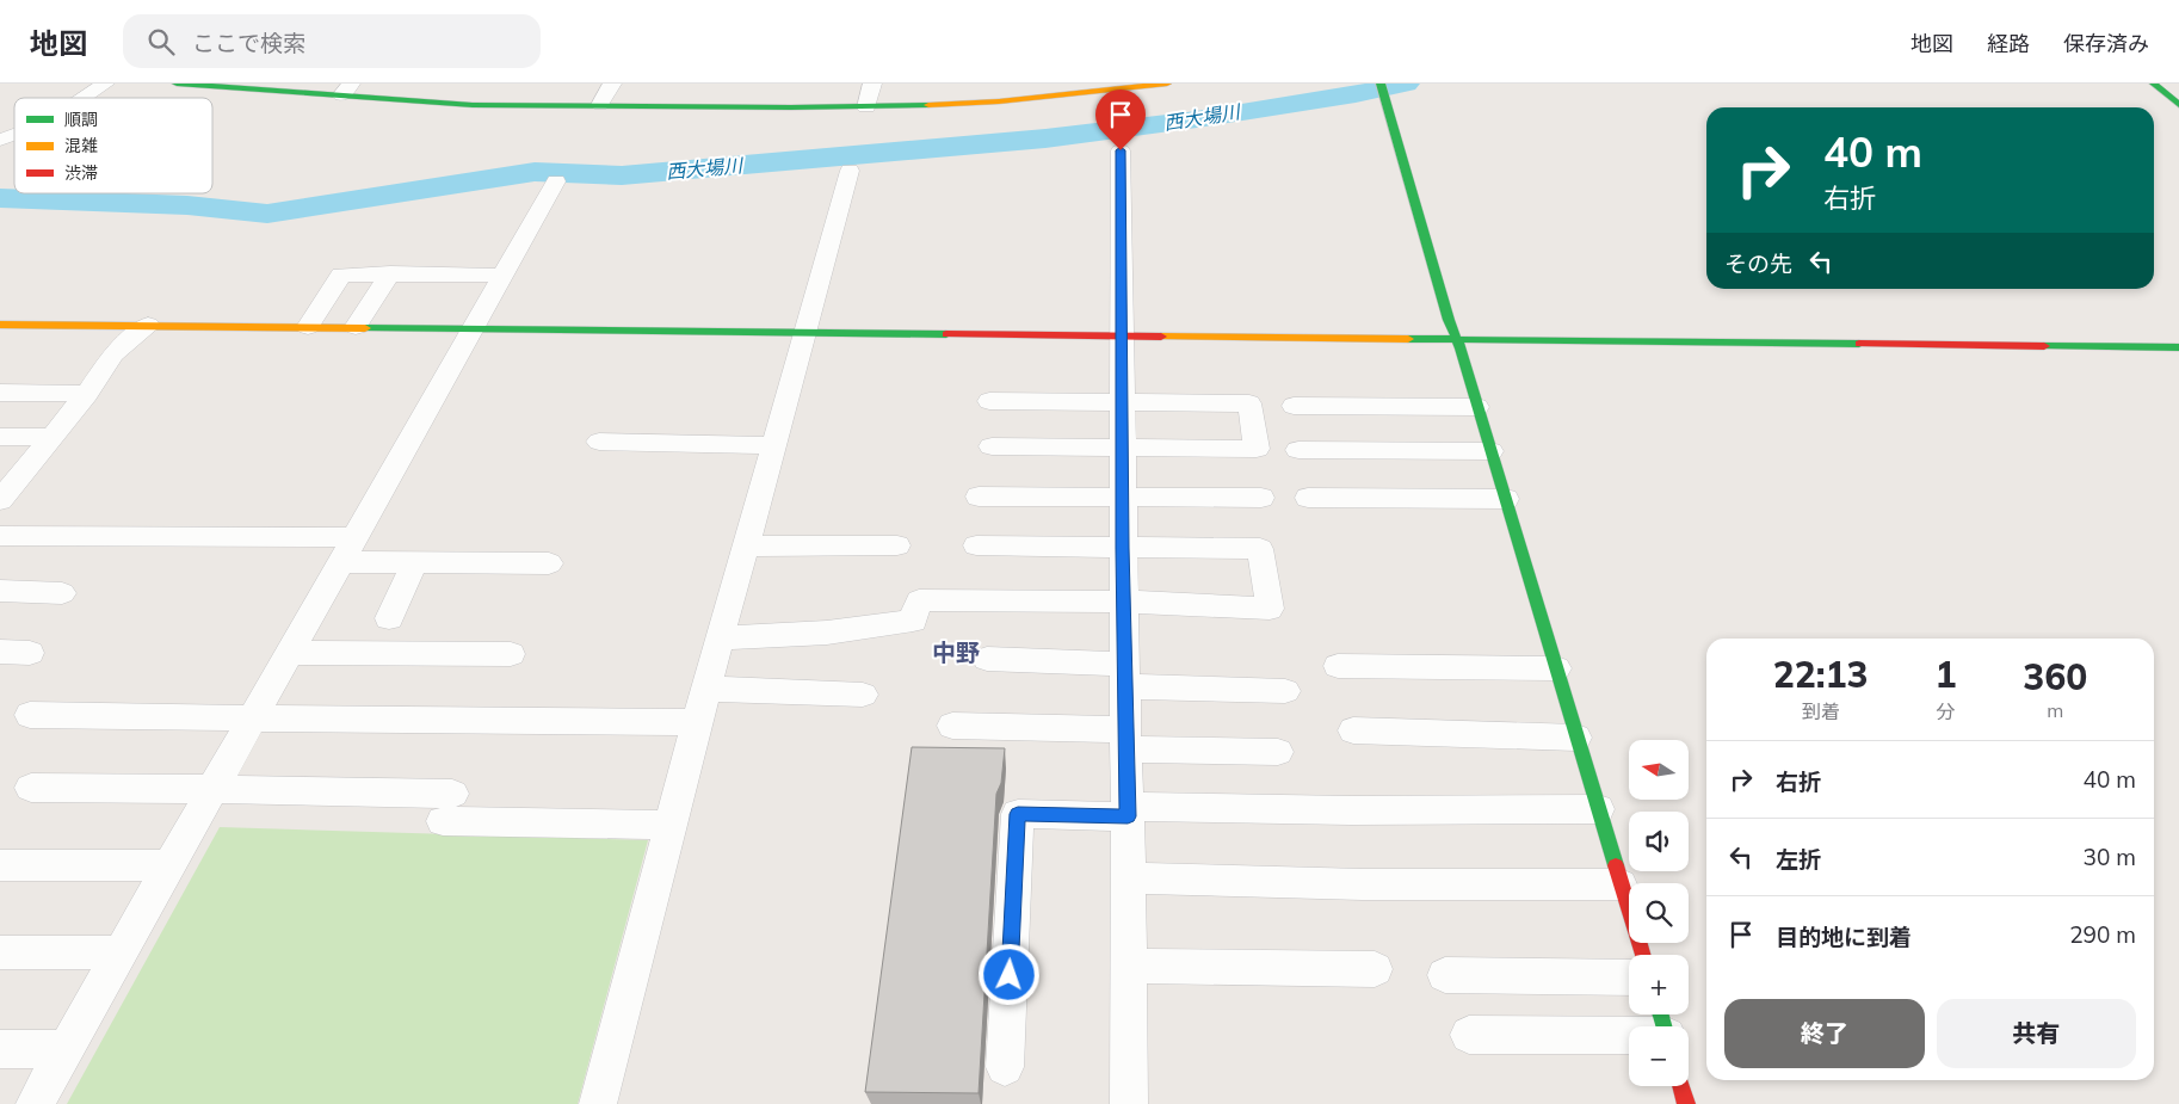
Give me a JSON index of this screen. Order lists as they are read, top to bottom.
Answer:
{
  "districts": ["中野"],
  "water": ["西大場川"],
  "legend": ["順調", "混雑", "渋滞"],
  "north": "left",
  "page": {
    "header": "地図",
    "search": "ここで検索",
    "nav": ["地図", "経路", "保存済み"],
    "turn": ["40 m", "右折"],
    "then": "その先",
    "eta": [
      "22:13",
      "到着",
      "1",
      "分",
      "360",
      "m"
    ],
    "map_buttons": ["+", "−"],
    "list": [
      {
        "name": "右折",
        "value": "40 m"
      },
      {
        "name": "左折",
        "value": "30 m"
      },
      {
        "name": "目的地に到着",
        "value": "290 m"
      }
    ],
    "buttons": ["終了", "共有"]
  }
}
